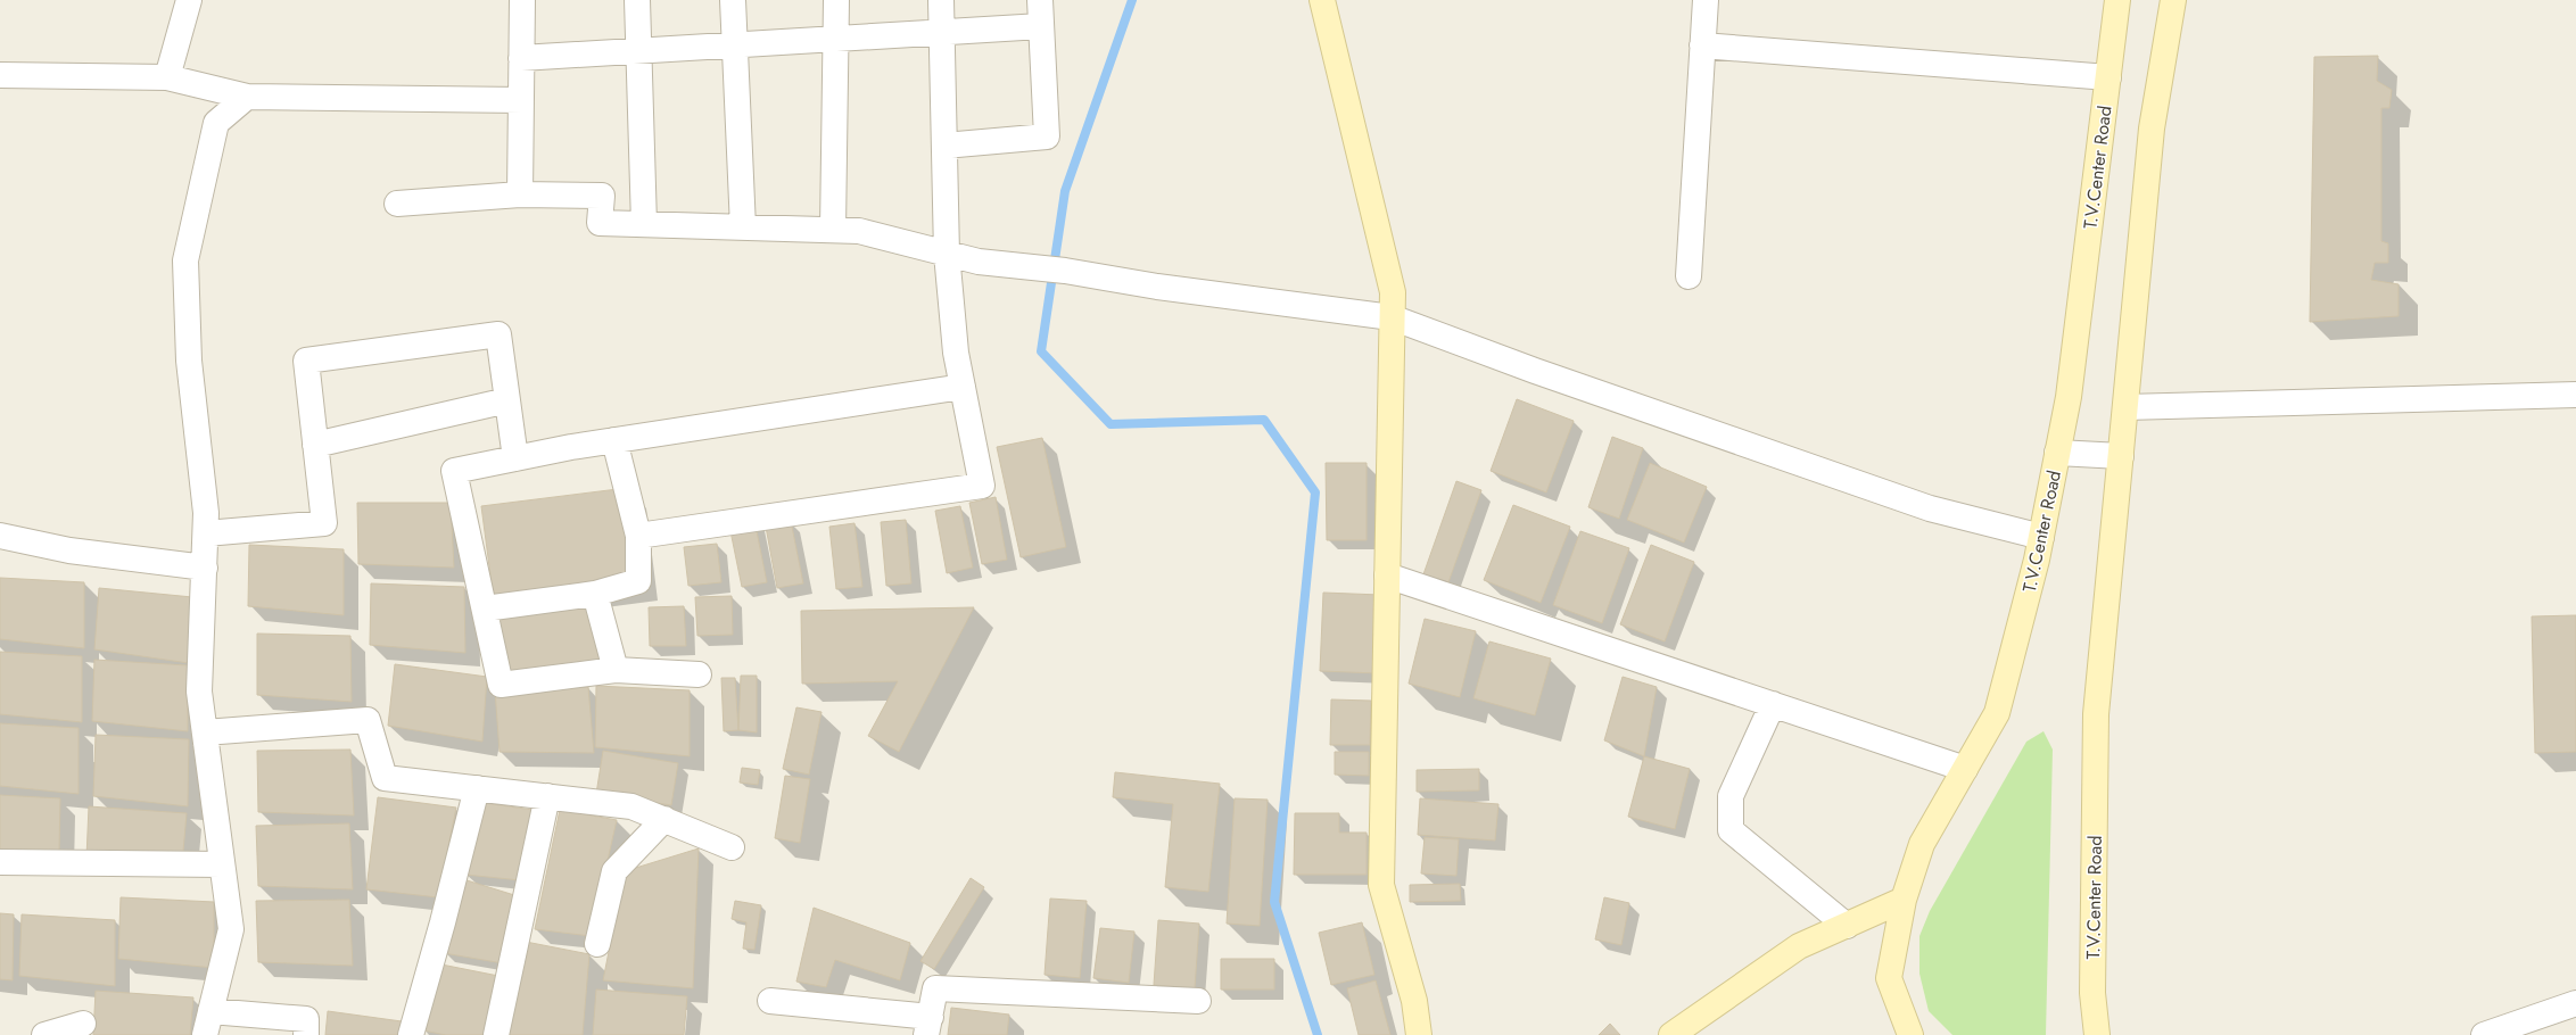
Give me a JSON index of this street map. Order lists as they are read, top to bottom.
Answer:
{
  "streets": {
    "street": ["T.V.Center Road"]
  }
}
